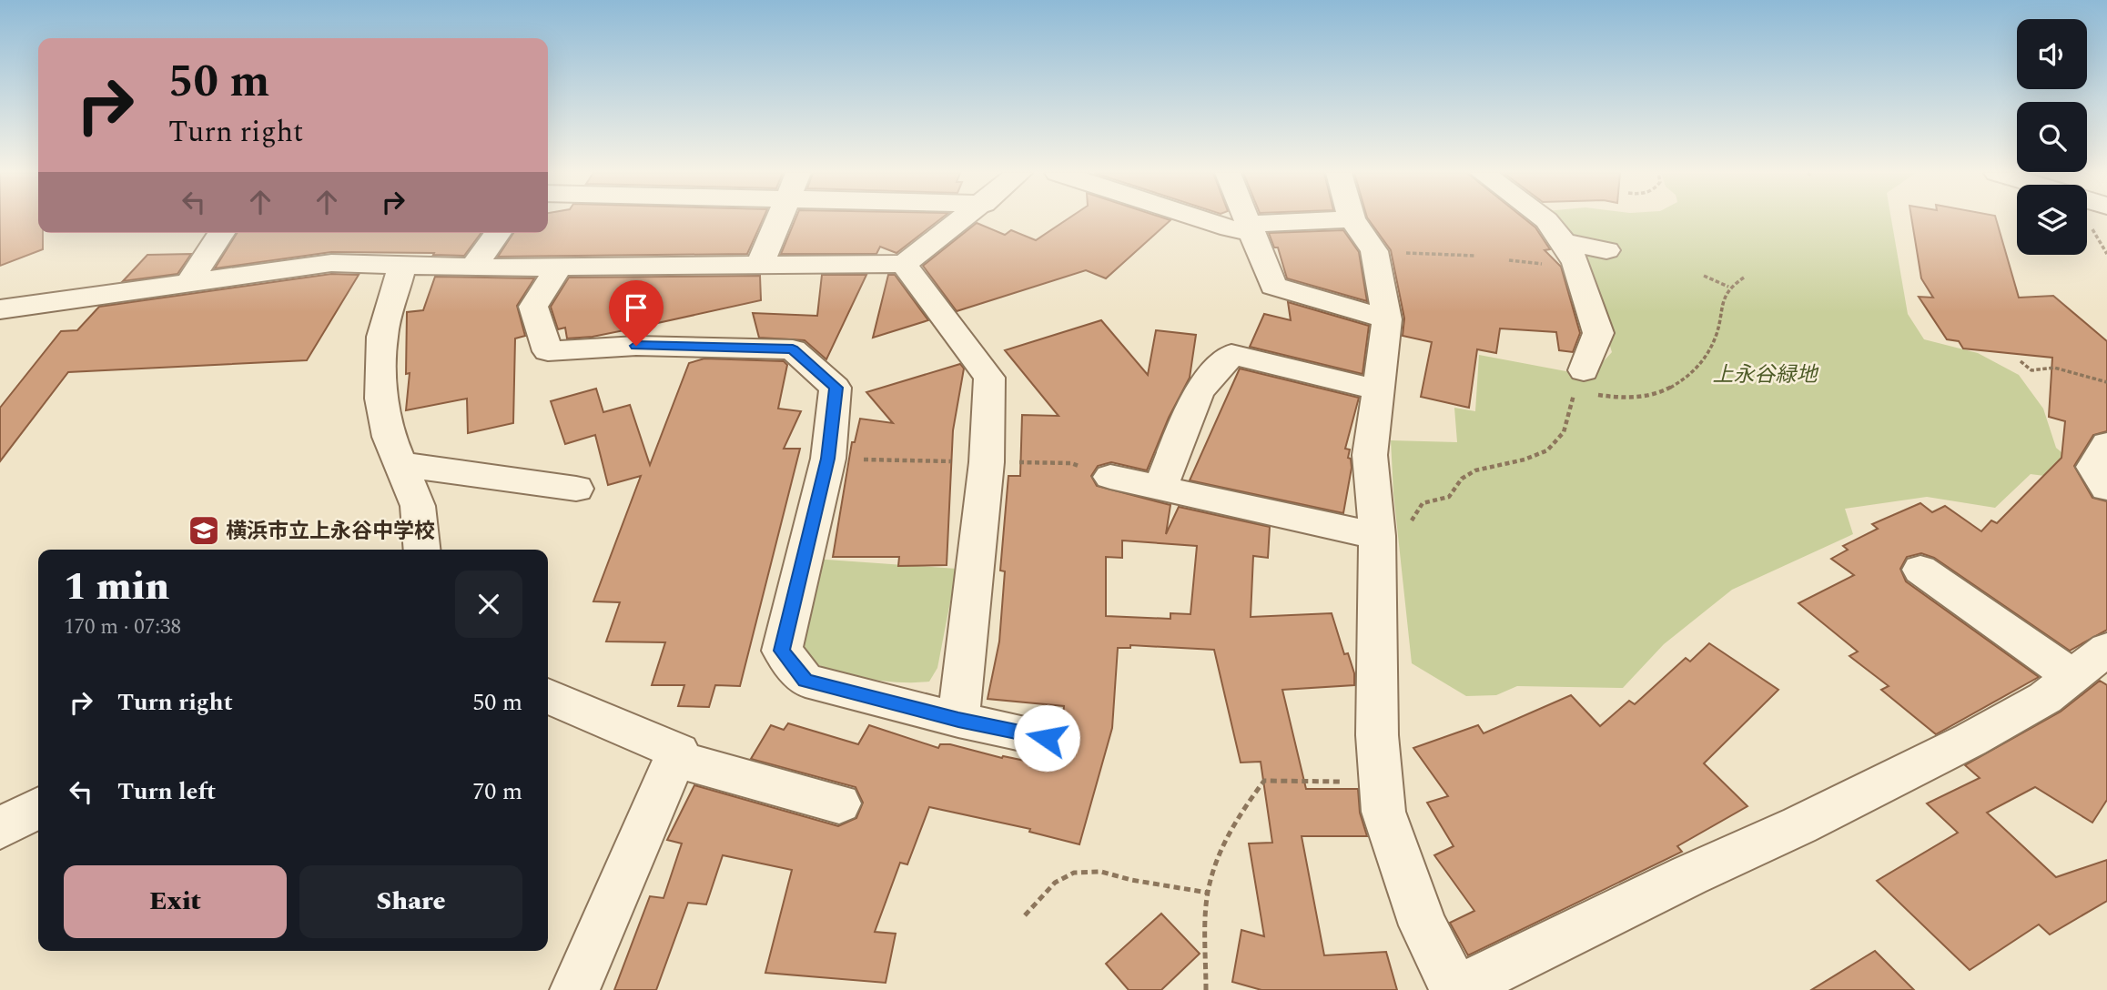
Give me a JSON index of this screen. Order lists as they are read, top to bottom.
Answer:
{
  "parks": ["上永谷緑地"],
  "places": {
    "school or university": ["横浜市立上永谷中学校"]
  },
  "page": {
    "turn": ["50 m", "Turn right"],
    "heading": ["1 min", "170 m · 07:38"],
    "list": [
      {
        "name": "Turn right",
        "value": "50 m"
      },
      {
        "name": "Turn left",
        "value": "70 m"
      }
    ],
    "buttons": ["Exit", "Share"]
  }
}
